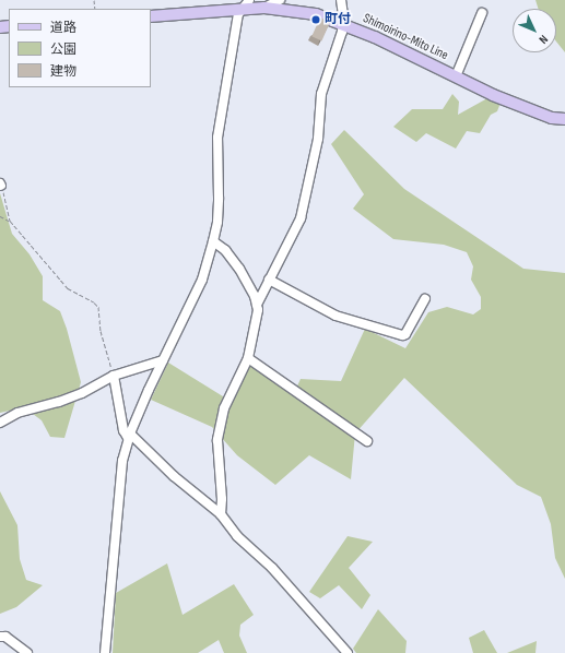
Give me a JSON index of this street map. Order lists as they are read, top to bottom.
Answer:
{
  "streets": {
    "main road": ["Shimoirino-Mito Line"]
  },
  "places": ["町付"],
  "legend": ["道路", "公園", "建物"],
  "north": "bottom right"
}
